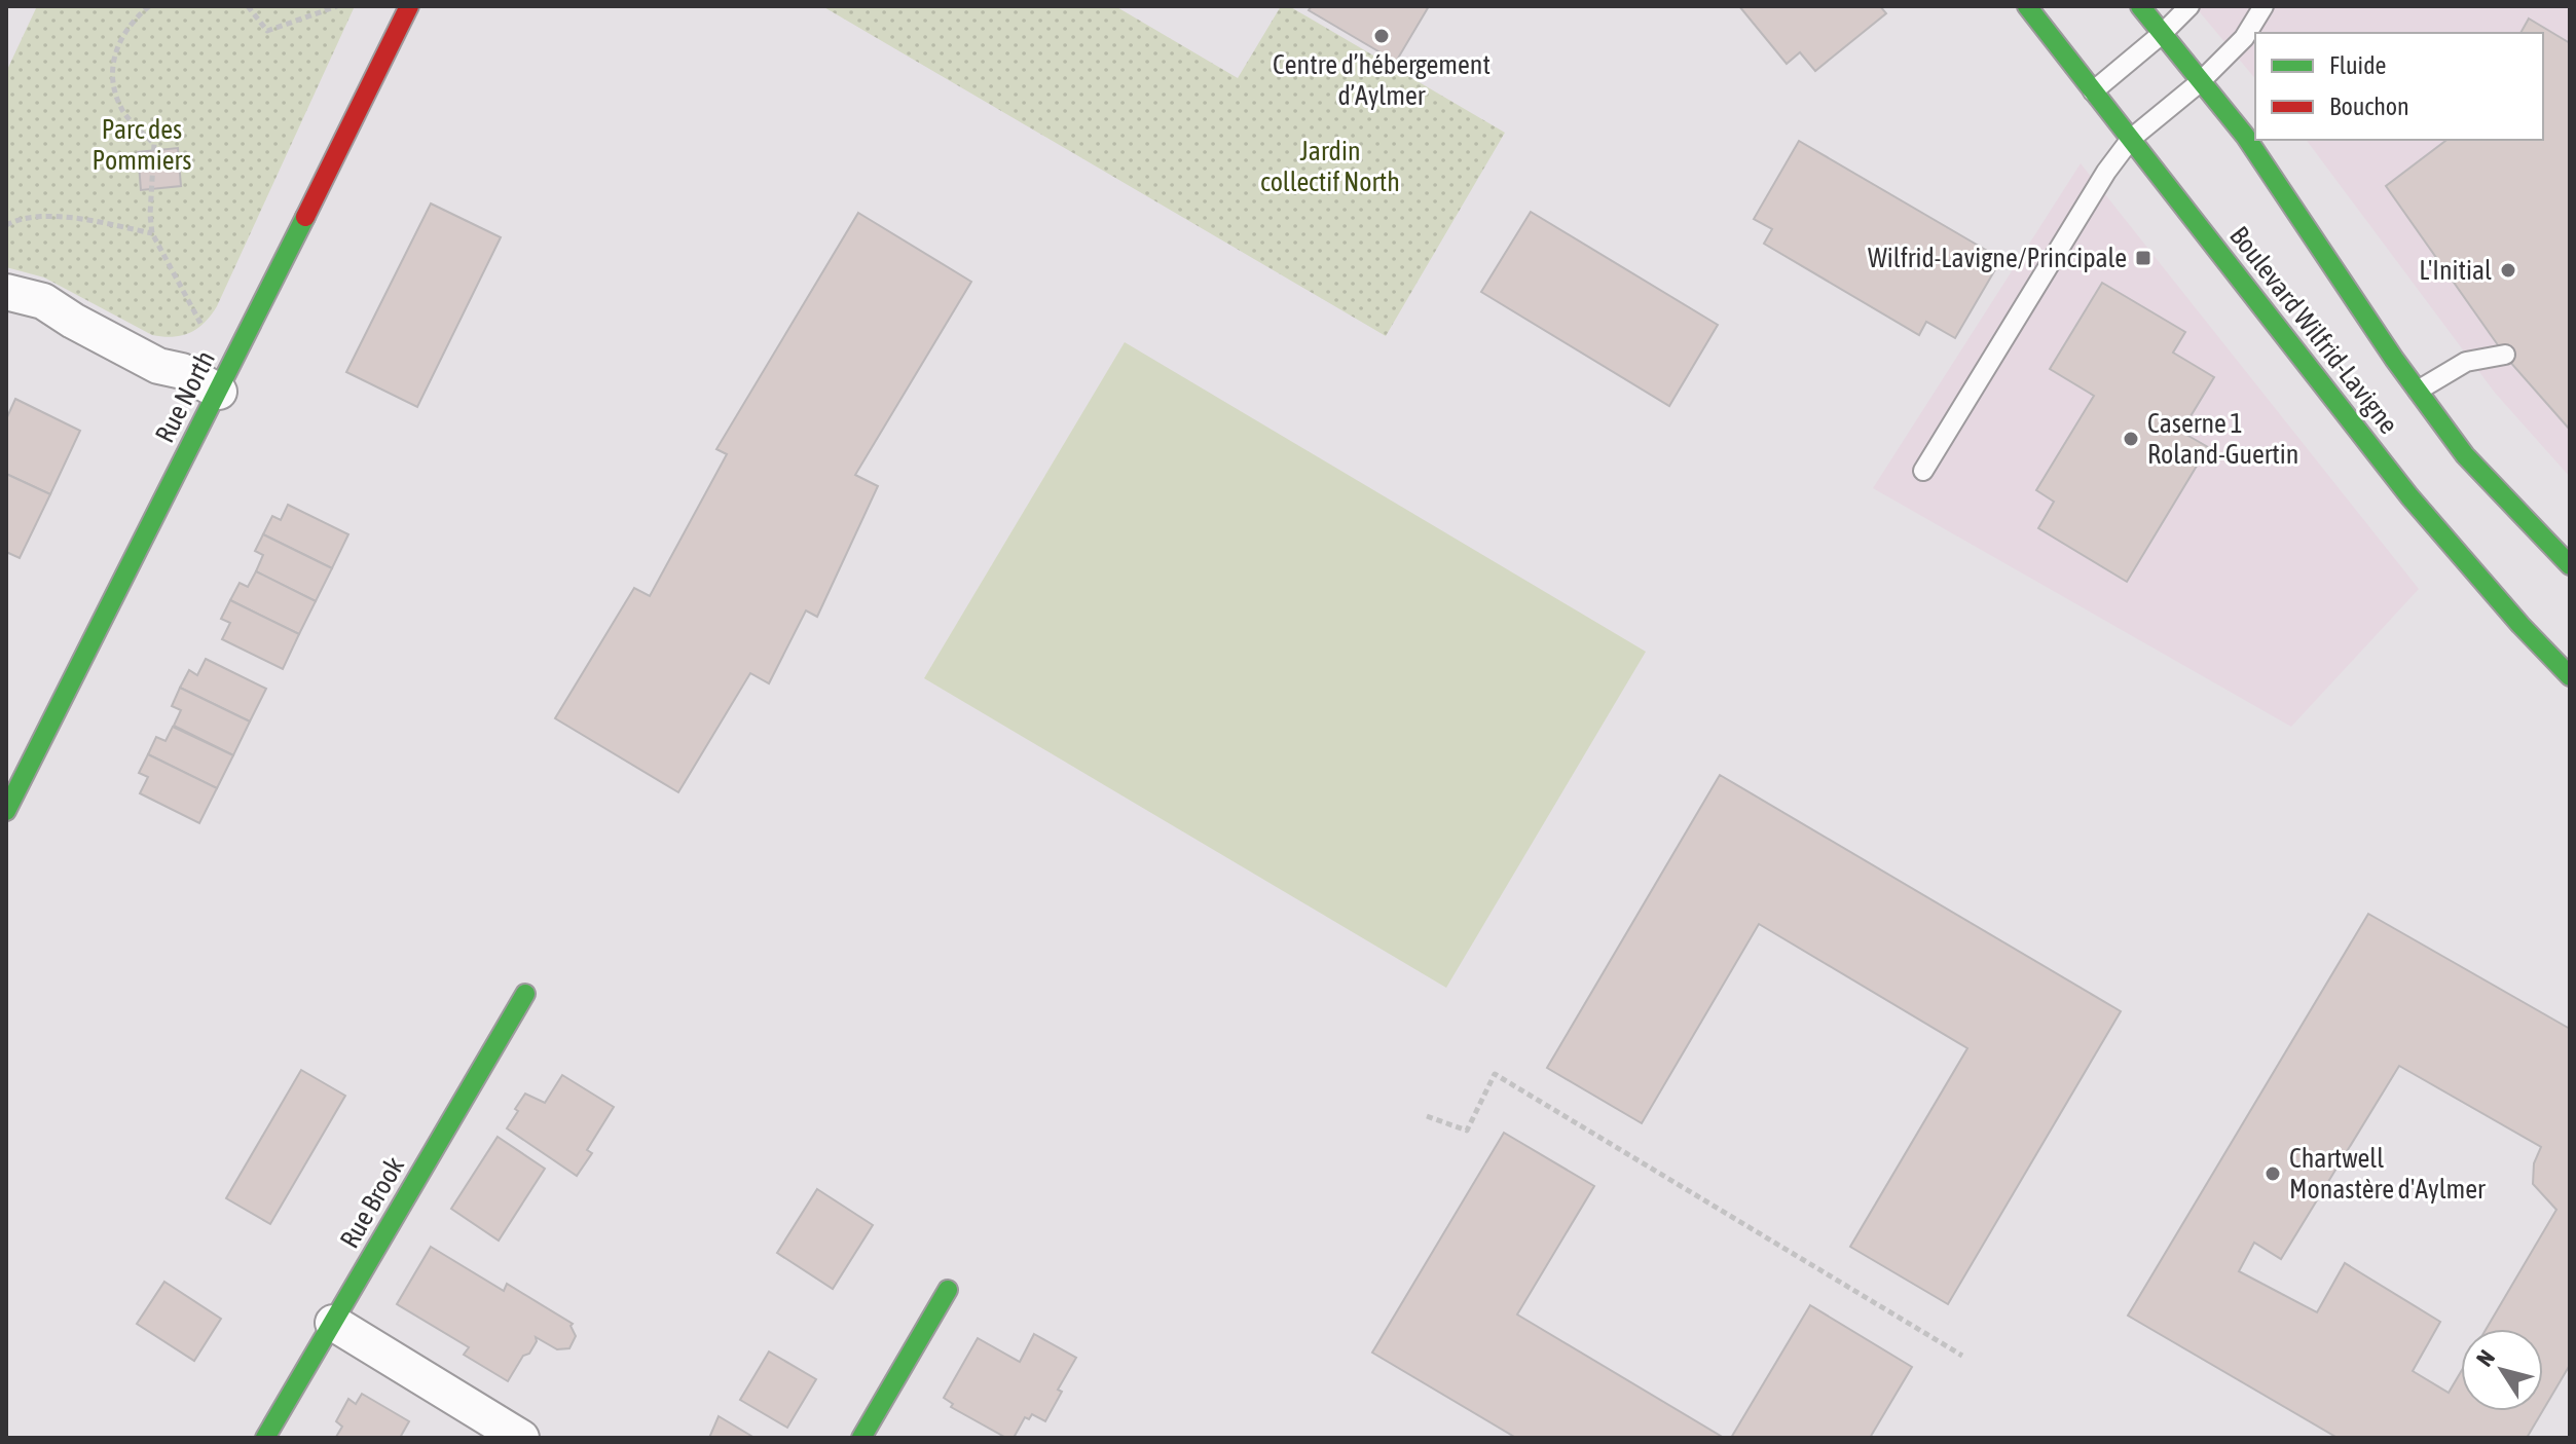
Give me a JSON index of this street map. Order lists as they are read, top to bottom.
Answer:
{
  "streets": {
    "main road": ["Boulevard Wilfrid-Lavigne", "Rue North", "Rue Brook"]
  },
  "parks": ["Parc des Pommiers", "Jardin collectif North"],
  "places": {
    "other": [
      "Centre d’hébergement d’Aylmer",
      "L'Initial",
      "Caserne 1 Roland-Guertin",
      "Chartwell Monastère d'Aylmer"
    ],
    "transit": ["Wilfrid-Lavigne/Principale"]
  },
  "legend": ["Fluide", "Bouchon"],
  "north": "top left"
}
